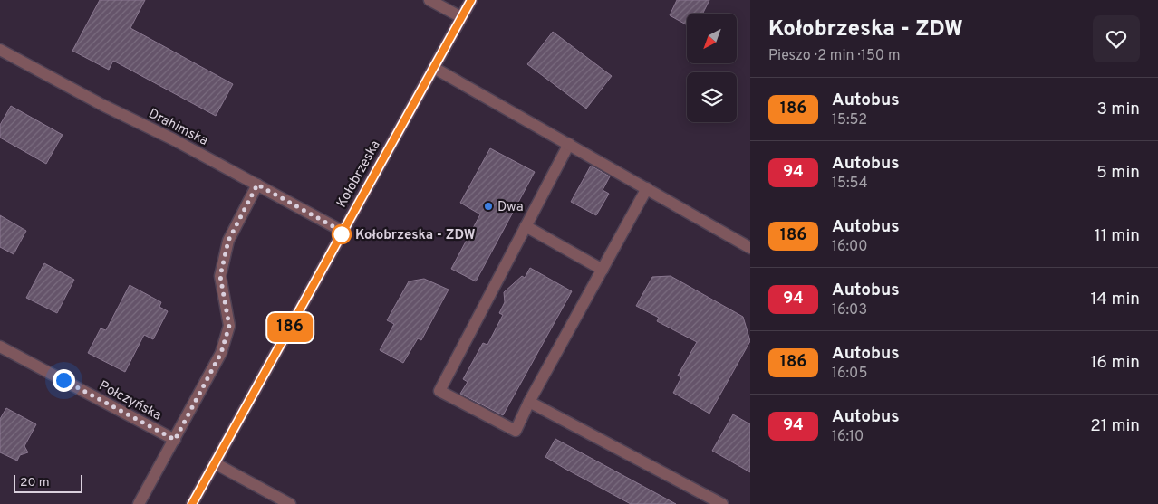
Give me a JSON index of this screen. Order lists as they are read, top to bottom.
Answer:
{
  "streets": {
    "main road": ["Kołobrzeska"],
    "street": ["Drahimska", "Połczyńska"]
  },
  "crossings": [
    ["Drahimska", "Kołobrzeska"]
  ],
  "places": ["Dwa", "Kołobrzeska - ZDW"],
  "lines": ["bus line 186"],
  "scale_bar": "20 m",
  "north": "bottom left",
  "page": {
    "on_map": "186",
    "heading": ["Kołobrzeska - ZDW", "Pieszo · 2 min · 150 m"],
    "list": [
      {
        "mark": "186",
        "name": "Autobus",
        "note": "15:52",
        "value": "3 min"
      },
      {
        "mark": "94",
        "name": "Autobus",
        "note": "15:54",
        "value": "5 min"
      },
      {
        "mark": "186",
        "name": "Autobus",
        "note": "16:00",
        "value": "11 min"
      },
      {
        "mark": "94",
        "name": "Autobus",
        "note": "16:03",
        "value": "14 min"
      },
      {
        "mark": "186",
        "name": "Autobus",
        "note": "16:05",
        "value": "16 min"
      },
      {
        "mark": "94",
        "name": "Autobus",
        "note": "16:10",
        "value": "21 min"
      }
    ],
    "scale": "20 m"
  }
}
